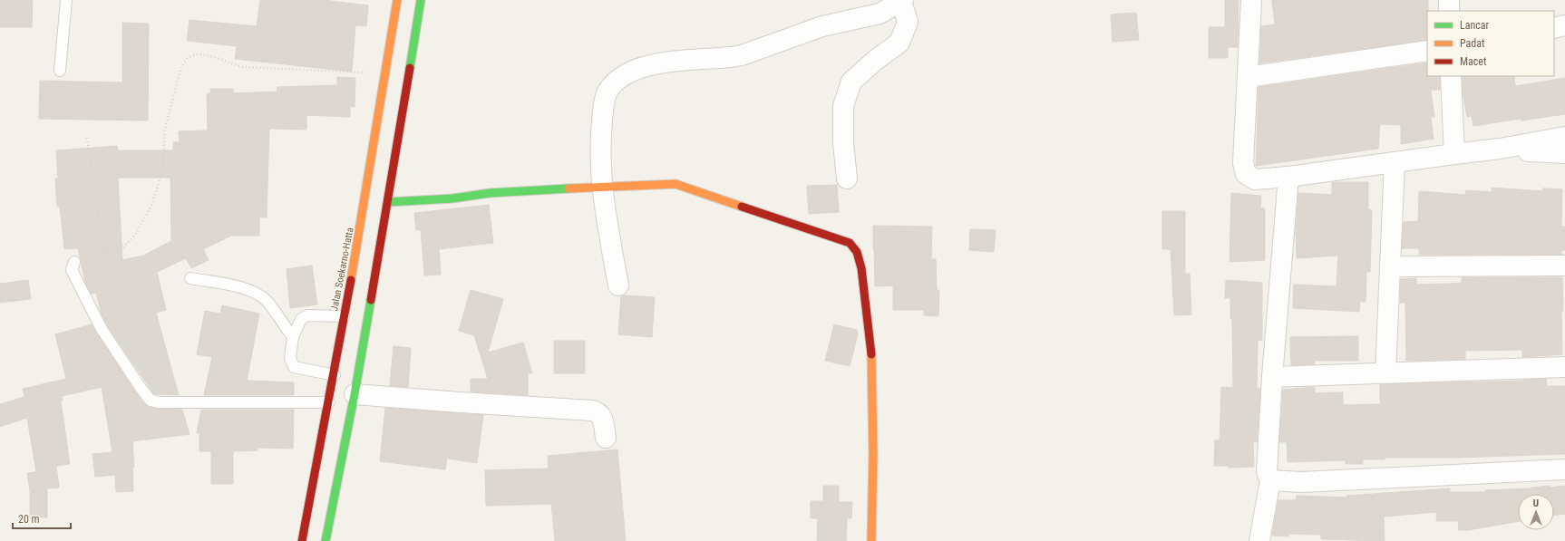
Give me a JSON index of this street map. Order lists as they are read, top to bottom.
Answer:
{
  "streets": {
    "main road": ["Jalan Soekarno-Hatta"]
  },
  "legend": ["Lancar", "Padat", "Macet"],
  "scale_bar": "20 m",
  "north": "top"
}
